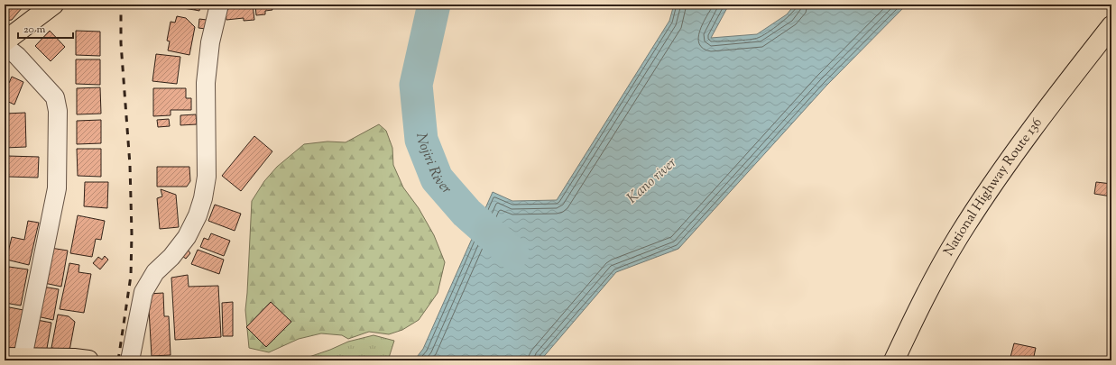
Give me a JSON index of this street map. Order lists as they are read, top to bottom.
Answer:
{
  "streets": {
    "main road": ["National Highway Route 136"]
  },
  "water": ["Nojiri River", "Kano river"],
  "scale_bar": "20 m"
}
